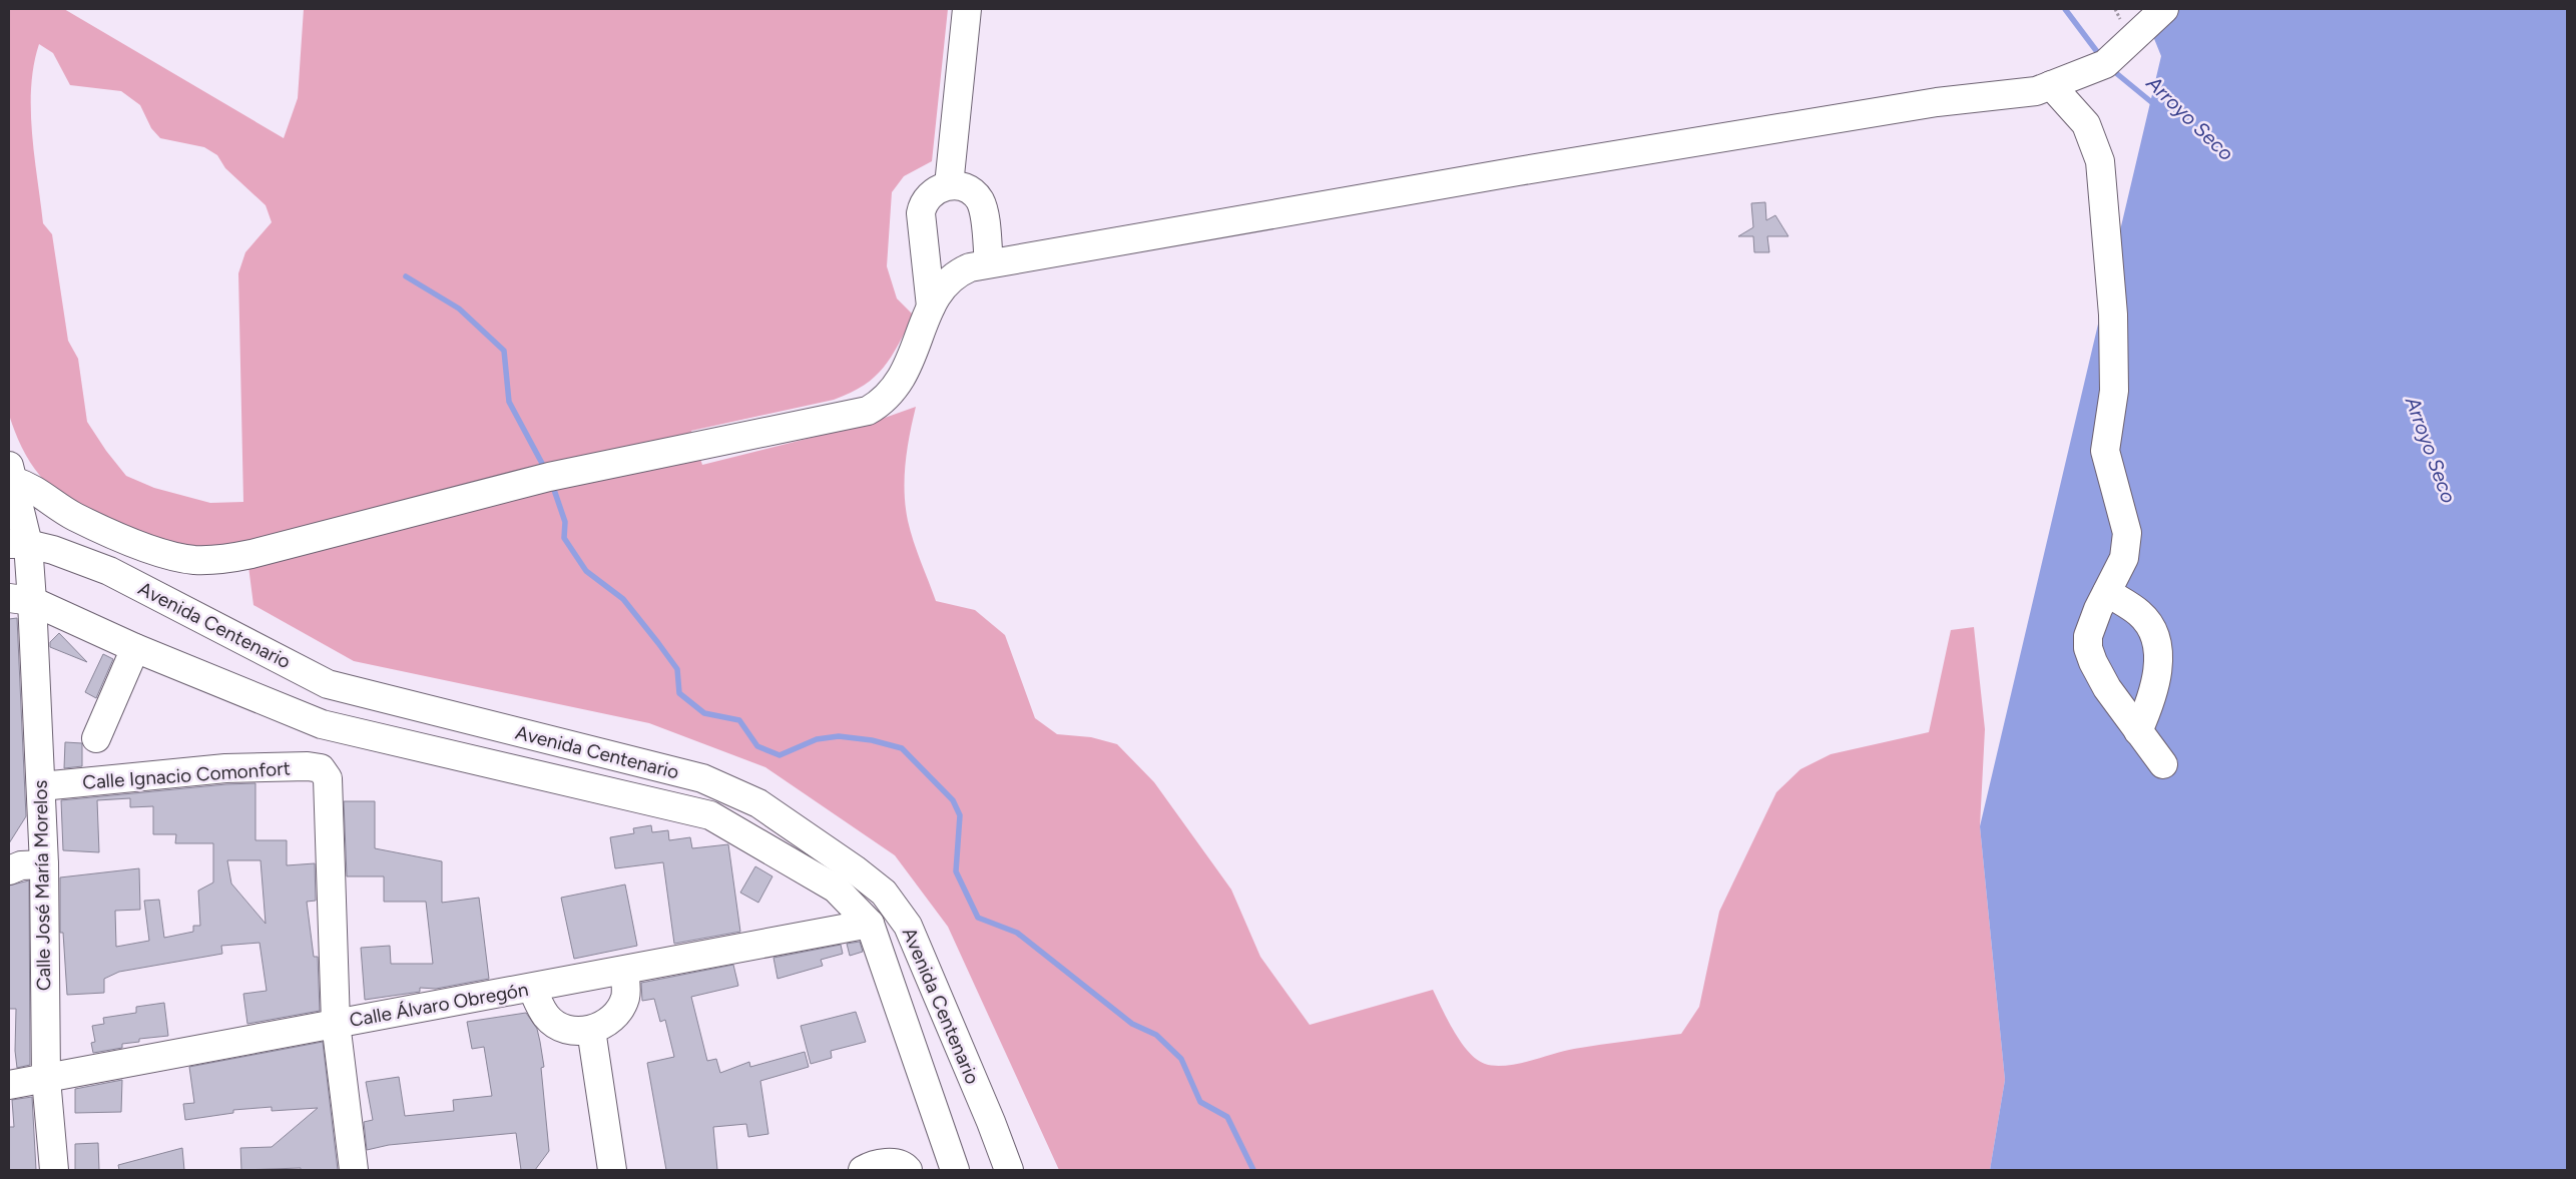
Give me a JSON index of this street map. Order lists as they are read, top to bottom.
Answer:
{
  "streets": {
    "street": [
      "Avenida Centenario",
      "Calle Ignacio Comonfort",
      "Calle José María Morelos",
      "Calle Álvaro Obregón"
    ]
  },
  "crossings": [
    ["Avenida Centenario", "Calle José María Morelos"],
    ["Avenida Centenario", "Calle Álvaro Obregón"],
    ["Calle Ignacio Comonfort", "Calle José María Morelos"],
    ["Calle Ignacio Comonfort", "Calle Álvaro Obregón"],
    ["Calle José María Morelos", "Calle Álvaro Obregón"]
  ],
  "water": ["Arroyo Seco"]
}
